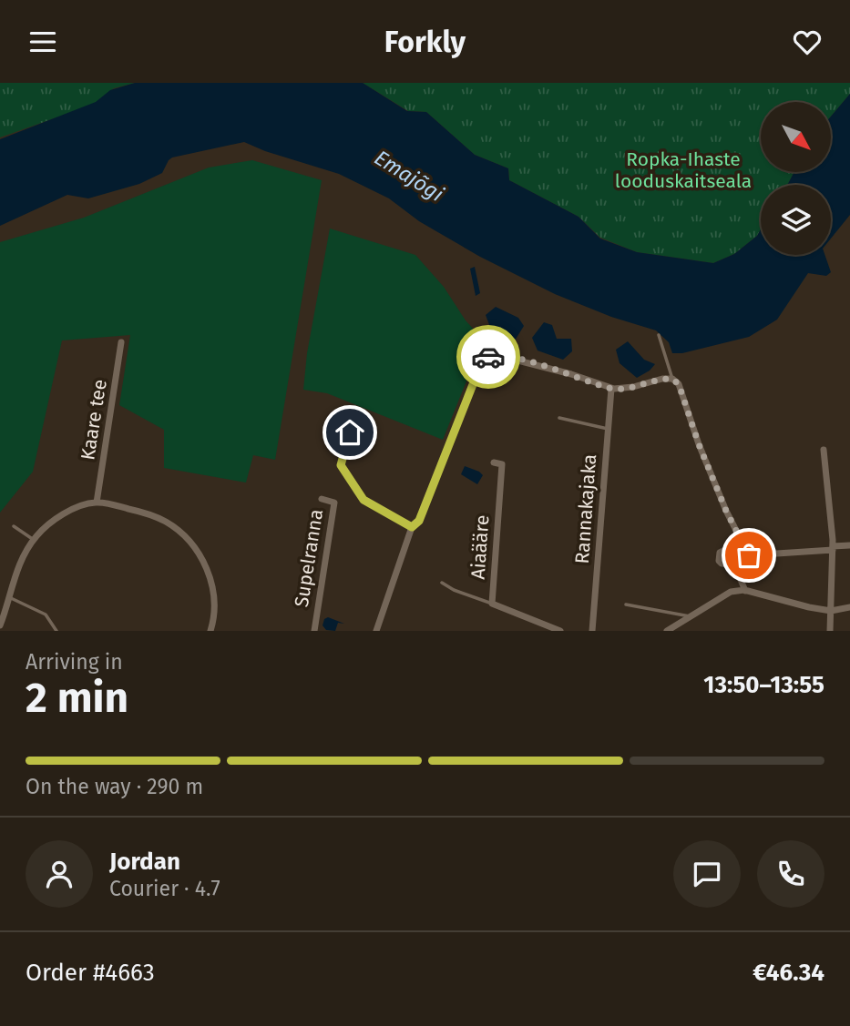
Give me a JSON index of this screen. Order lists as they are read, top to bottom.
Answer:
{
  "streets": {
    "street": [
      "Kaare tee",
      "Rannakajaka",
      "Aiaääre",
      "Supelranna"
    ]
  },
  "water": ["Emajõgi"],
  "parks": ["Ropka-Ihaste looduskaitseala"],
  "north": "bottom right",
  "page": {
    "header": "Forkly",
    "heading": ["2 min", "Arriving in", "13:50–13:55"],
    "panel": [
      "Jordan",
      "Courier · 4.7",
      "Order #4663",
      "€46.34"
    ],
    "bar": "On the way · 290 m"
  }
}
